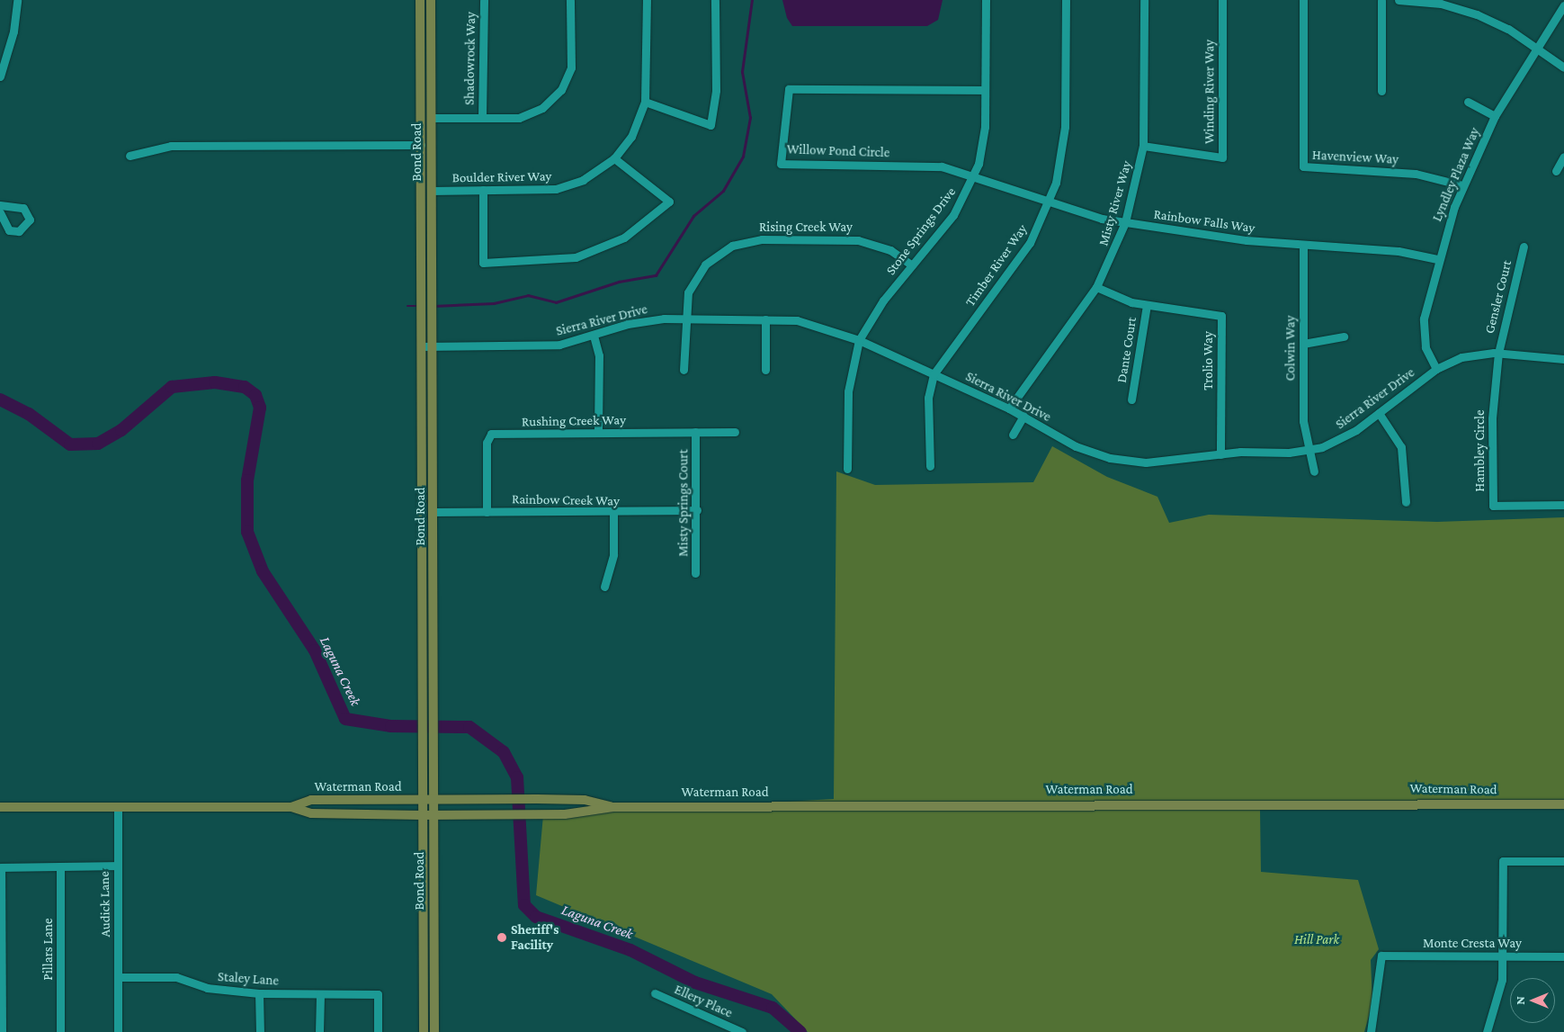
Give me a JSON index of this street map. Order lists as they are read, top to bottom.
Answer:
{
  "streets": {
    "main road": ["Bond Road", "Waterman Road"],
    "street": [
      "Shadowrock Way",
      "Winding River Way",
      "Willow Pond Circle",
      "Havenview Way",
      "Lyndley Plaza Way",
      "Boulder River Way",
      "Misty River Way",
      "Rainbow Falls Way",
      "Rising Creek Way",
      "Stone Springs Drive",
      "Timber River Way",
      "Gensler Court",
      "Sierra River Drive",
      "Colwin Way",
      "Dante Court",
      "Trolio Way",
      "Rushing Creek Way",
      "Hambley Circle",
      "Rainbow Creek Way",
      "Misty Springs Court",
      "Audick Lane",
      "Monte Cresta Way",
      "Pillars Lane",
      "Staley Lane",
      "Ellery Place"
    ]
  },
  "crossings": [
    ["Winding River Way", "Misty River Way"],
    ["Willow Pond Circle", "Rainbow Falls Way"],
    ["Willow Pond Circle", "Stone Springs Drive"],
    ["Bond Road", "Boulder River Way"],
    ["Bond Road", "Sierra River Drive"],
    ["Bond Road", "Rainbow Creek Way"],
    ["Bond Road", "Waterman Road"],
    ["Havenview Way", "Lyndley Plaza Way"],
    ["Lyndley Plaza Way", "Rainbow Falls Way"],
    ["Lyndley Plaza Way", "Sierra River Drive"],
    ["Misty River Way", "Rainbow Falls Way"],
    ["Misty River Way", "Sierra River Drive"],
    ["Misty River Way", "Trolio Way"],
    ["Rainbow Falls Way", "Stone Springs Drive"],
    ["Rainbow Falls Way", "Timber River Way"],
    ["Rainbow Falls Way", "Colwin Way"],
    ["Rising Creek Way", "Stone Springs Drive"],
    ["Rising Creek Way", "Sierra River Drive"],
    ["Stone Springs Drive", "Sierra River Drive"],
    ["Timber River Way", "Sierra River Drive"],
    ["Gensler Court", "Sierra River Drive"],
    ["Gensler Court", "Hambley Circle"],
    ["Sierra River Drive", "Colwin Way"],
    ["Sierra River Drive", "Trolio Way"],
    ["Sierra River Drive", "Hambley Circle"],
    ["Dante Court", "Trolio Way"],
    ["Rushing Creek Way", "Rainbow Creek Way"],
    ["Rushing Creek Way", "Misty Springs Court"],
    ["Rainbow Creek Way", "Misty Springs Court"],
    ["Audick Lane", "Pillars Lane"],
    ["Audick Lane", "Staley Lane"]
  ],
  "water": ["Laguna Creek"],
  "parks": ["Hill Park"],
  "places": ["Sheriff's Facility"],
  "north": "left"
}
